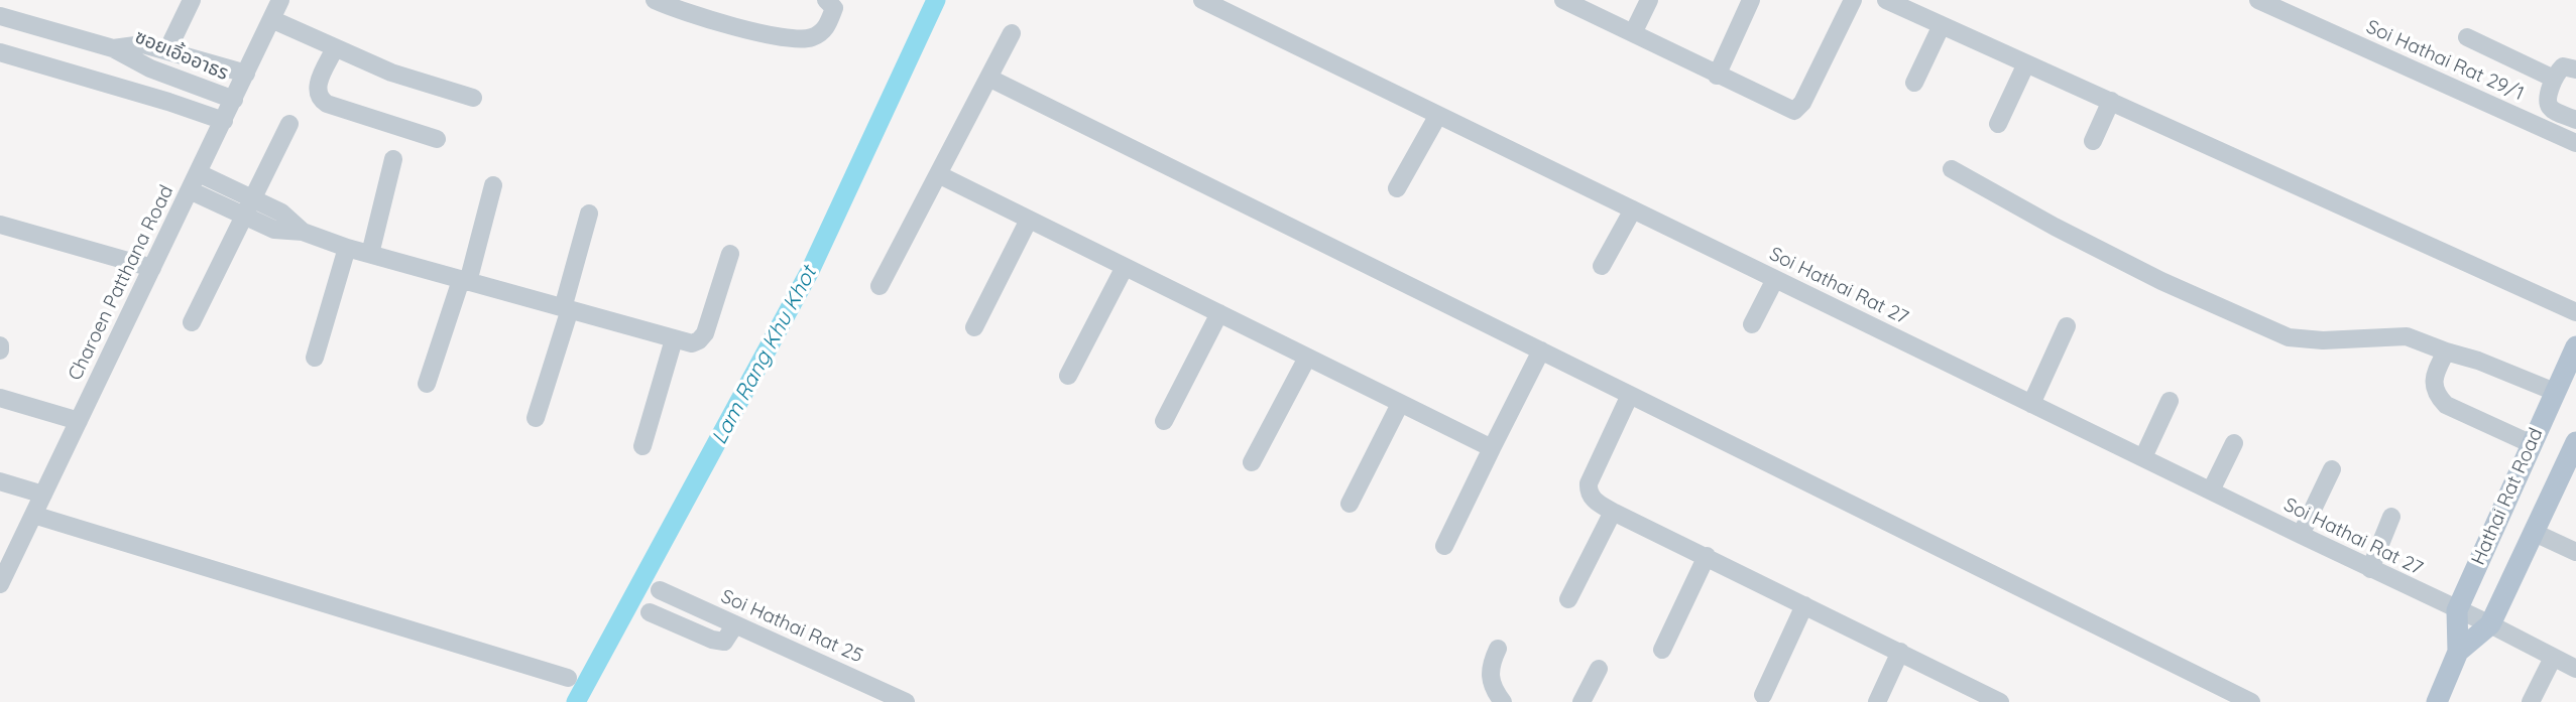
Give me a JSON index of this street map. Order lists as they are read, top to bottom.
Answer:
{
  "streets": {
    "main road": ["Hathai Rat Road"],
    "street": [
      "ซอยเอิ้ออาธร",
      "Soi Hathai Rat 29/1",
      "Charoen Patthana Road",
      "Soi Hathai Rat 27",
      "Soi Hathai Rat 25"
    ]
  },
  "crossings": [
    ["ซอยเอิ้ออาธร", "Charoen Patthana Road"],
    ["Soi Hathai Rat 27", "Hathai Rat Road"]
  ],
  "water": ["Lam Rang Khu Khot"]
}
